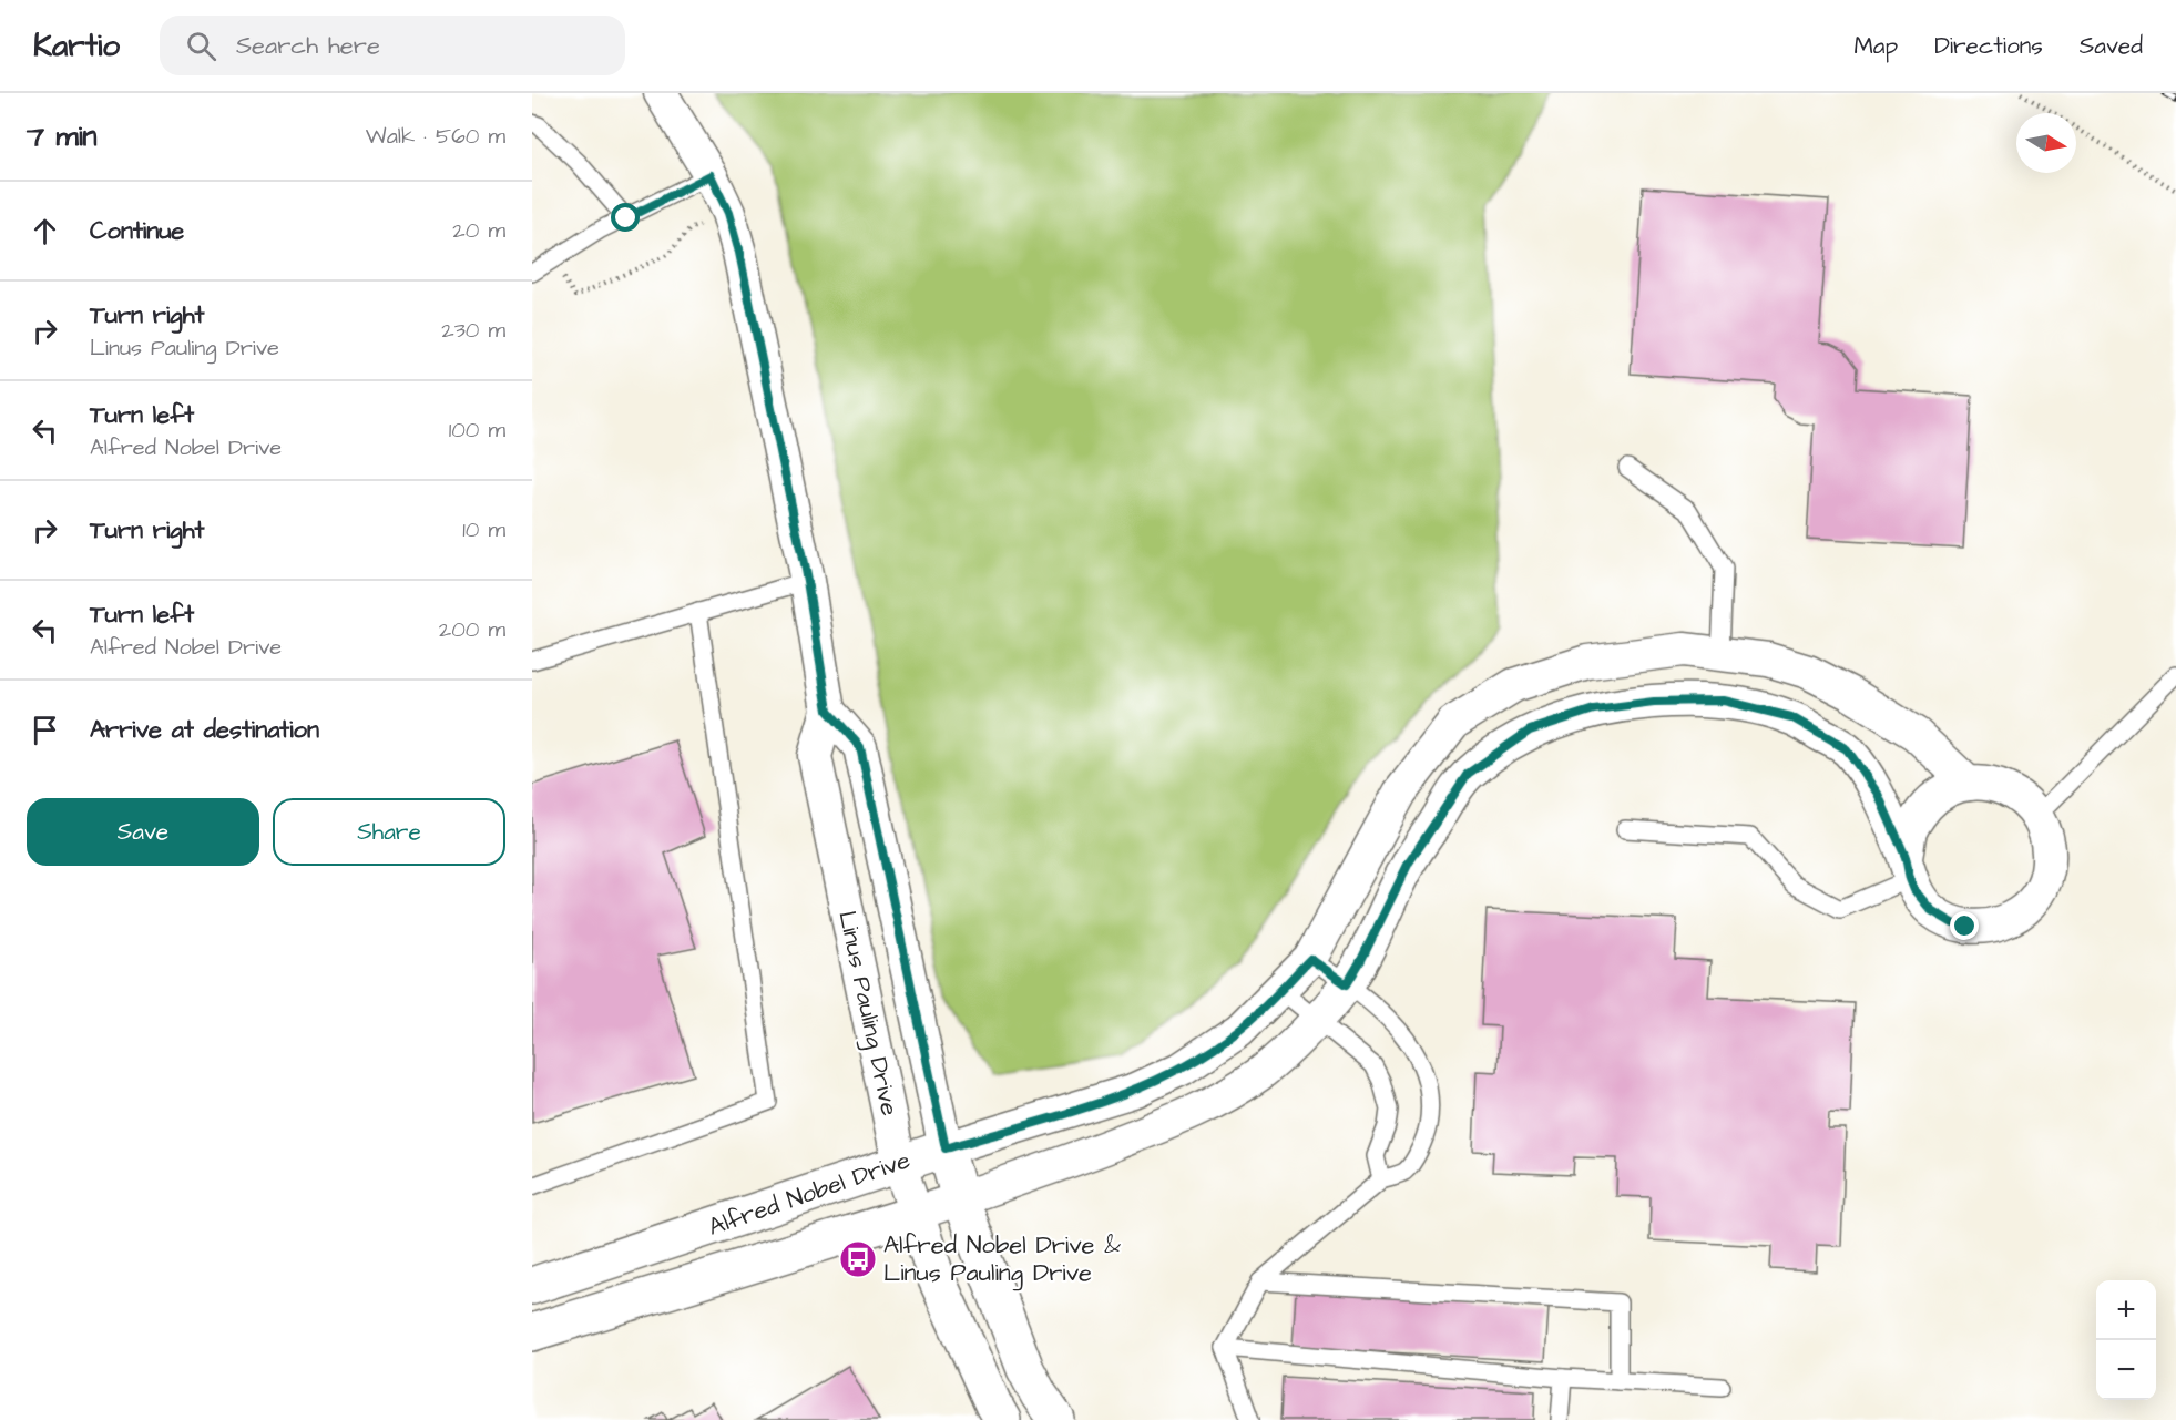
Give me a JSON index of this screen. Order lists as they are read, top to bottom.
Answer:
{
  "streets": {
    "street": ["Linus Pauling Drive", "Alfred Nobel Drive"]
  },
  "crossings": [
    ["Linus Pauling Drive", "Alfred Nobel Drive"]
  ],
  "places": {
    "bus stop": ["Alfred Nobel Drive & Linus Pauling Drive"]
  },
  "north": "right",
  "page": {
    "header": "Kartio",
    "search": "Search here",
    "nav": ["Map", "Directions", "Saved"],
    "heading": ["7 min", "Walk · 560 m"],
    "list": [
      ["Continue", "20 m"],
      ["Turn right", "Linus Pauling Drive", "230 m"],
      ["Turn left", "Alfred Nobel Drive", "100 m"],
      ["Turn right", "10 m"],
      ["Turn left", "Alfred Nobel Drive", "200 m"],
      "Arrive at destination"
    ],
    "buttons": ["Save", "Share"],
    "map_buttons": ["+", "−"]
  }
}
